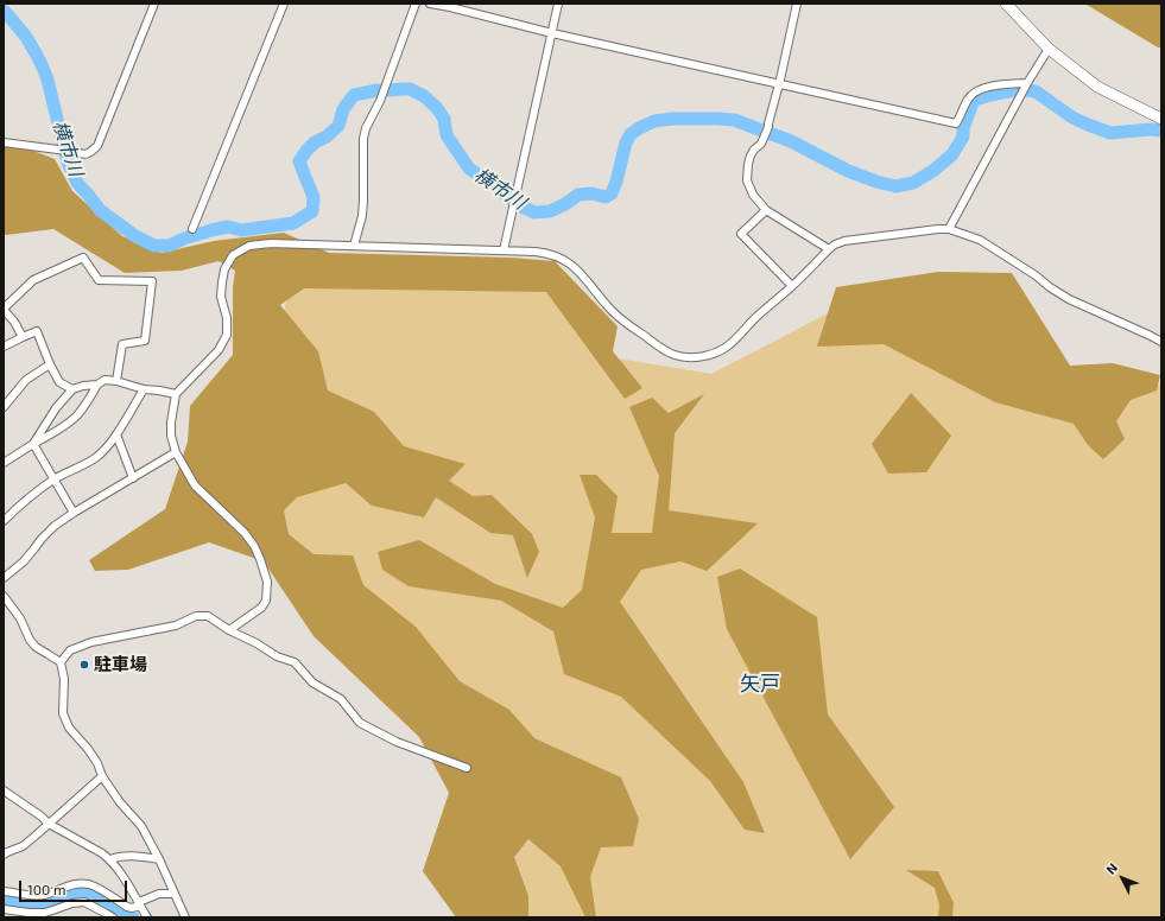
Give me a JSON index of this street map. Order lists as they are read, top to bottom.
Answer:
{
  "districts": ["矢戸"],
  "water": ["横市川"],
  "places": ["駐車場"],
  "scale_bar": "100 m",
  "north": "top left"
}
